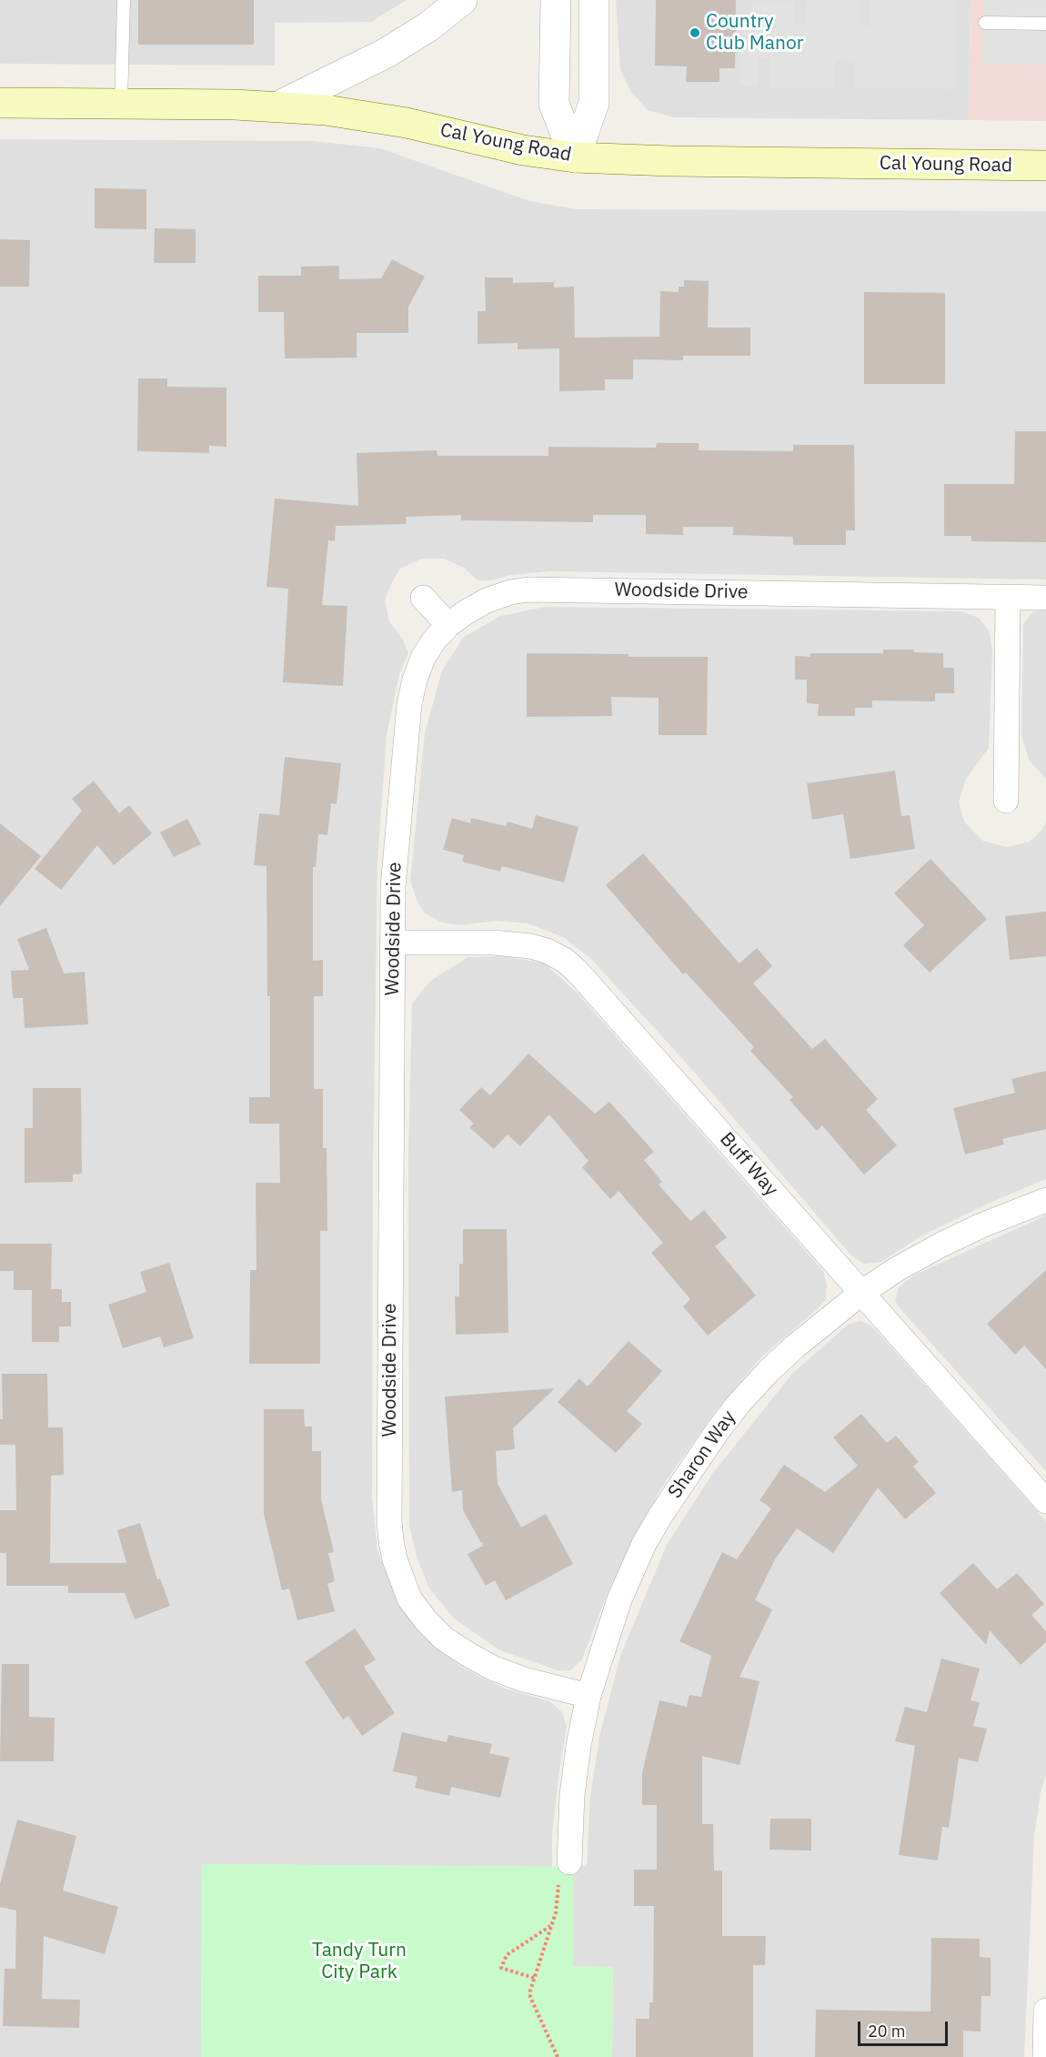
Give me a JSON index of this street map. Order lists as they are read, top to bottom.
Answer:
{
  "streets": {
    "main road": ["Cal Young Road"],
    "street": ["Woodside Drive", "Buff Way", "Sharon Way"]
  },
  "crossings": [
    ["Woodside Drive", "Buff Way"],
    ["Woodside Drive", "Sharon Way"],
    ["Buff Way", "Sharon Way"]
  ],
  "parks": ["Tandy Turn City Park"],
  "places": ["Country Club Manor"],
  "scale_bar": "20 m"
}
